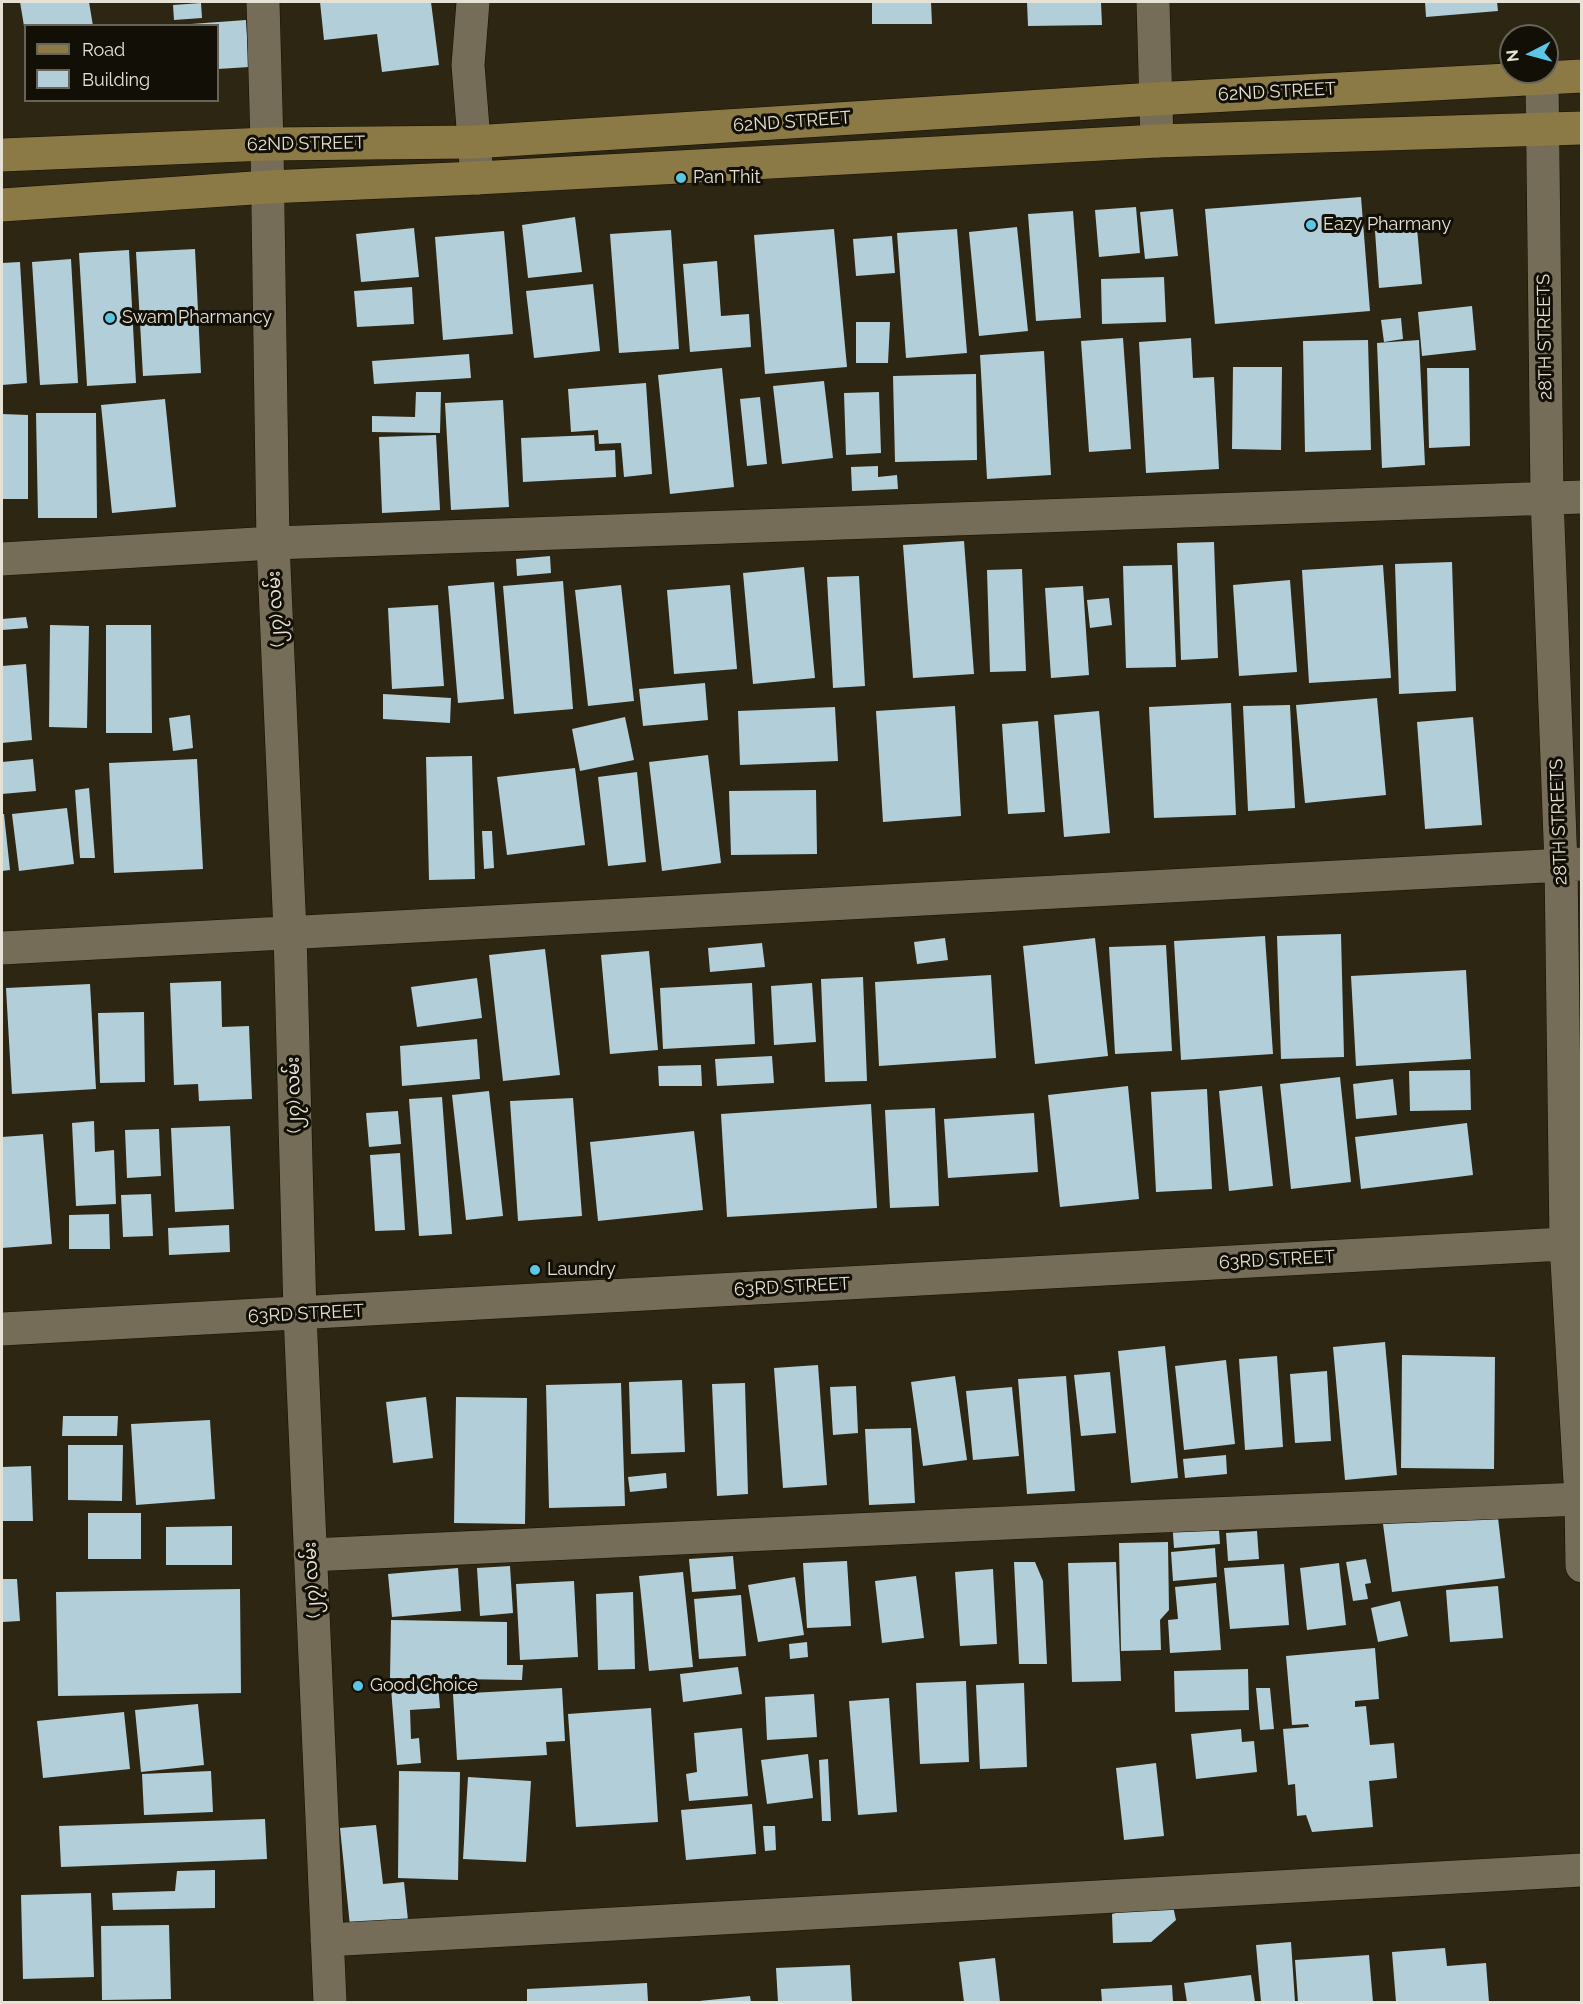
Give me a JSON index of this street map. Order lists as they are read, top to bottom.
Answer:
{
  "streets": {
    "main road": ["62ND STREET"],
    "street": ["28TH STREETS", "(၂၇) လမ်း", "63RD STREET"]
  },
  "crossings": [
    ["62ND STREET", "(၂၇) လမ်း"],
    ["28TH STREETS", "63RD STREET"],
    ["(၂၇) လမ်း", "63RD STREET"]
  ],
  "places": [
    "Pan Thit",
    "Eazy Pharmany",
    "Swam Pharmancy",
    "Laundry",
    "Good Choice"
  ],
  "legend": ["Road", "Building"],
  "north": "left"
}
